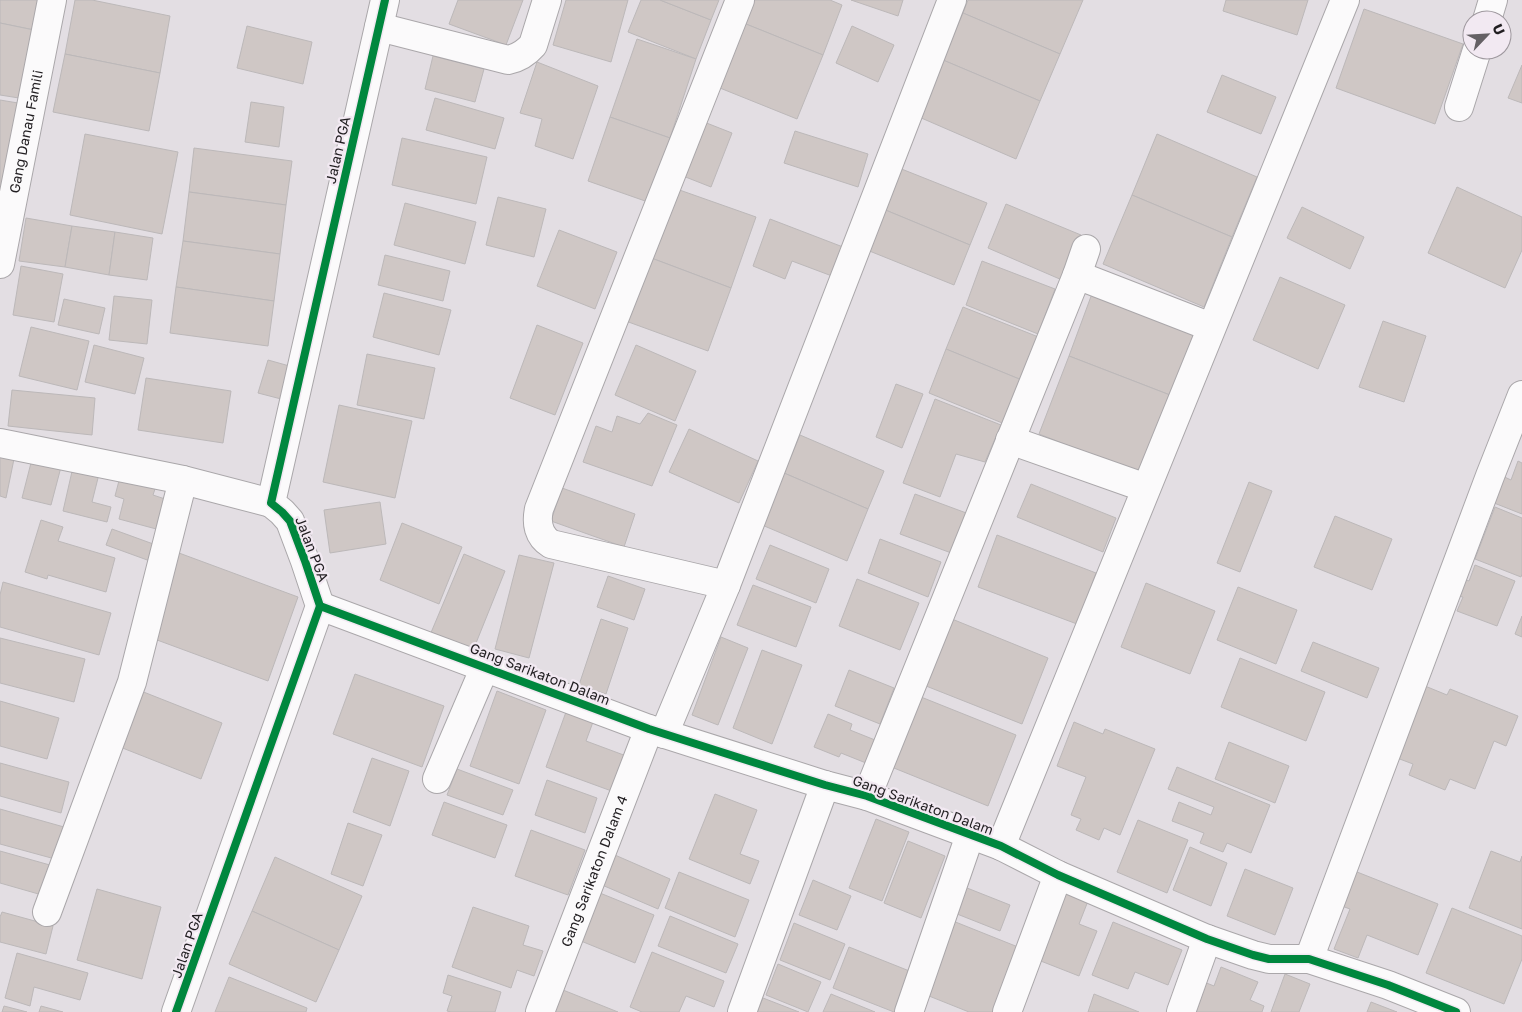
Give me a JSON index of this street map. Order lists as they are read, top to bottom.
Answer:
{
  "streets": {
    "street": [
      "Gang Danau Famili",
      "Jalan PGA",
      "Gang Sarikaton Dalam",
      "Gang Sarikaton Dalam 4"
    ]
  },
  "crossings": [
    ["Jalan PGA", "Gang Sarikaton Dalam"],
    ["Gang Sarikaton Dalam", "Gang Sarikaton Dalam 4"]
  ],
  "north": "top right"
}
